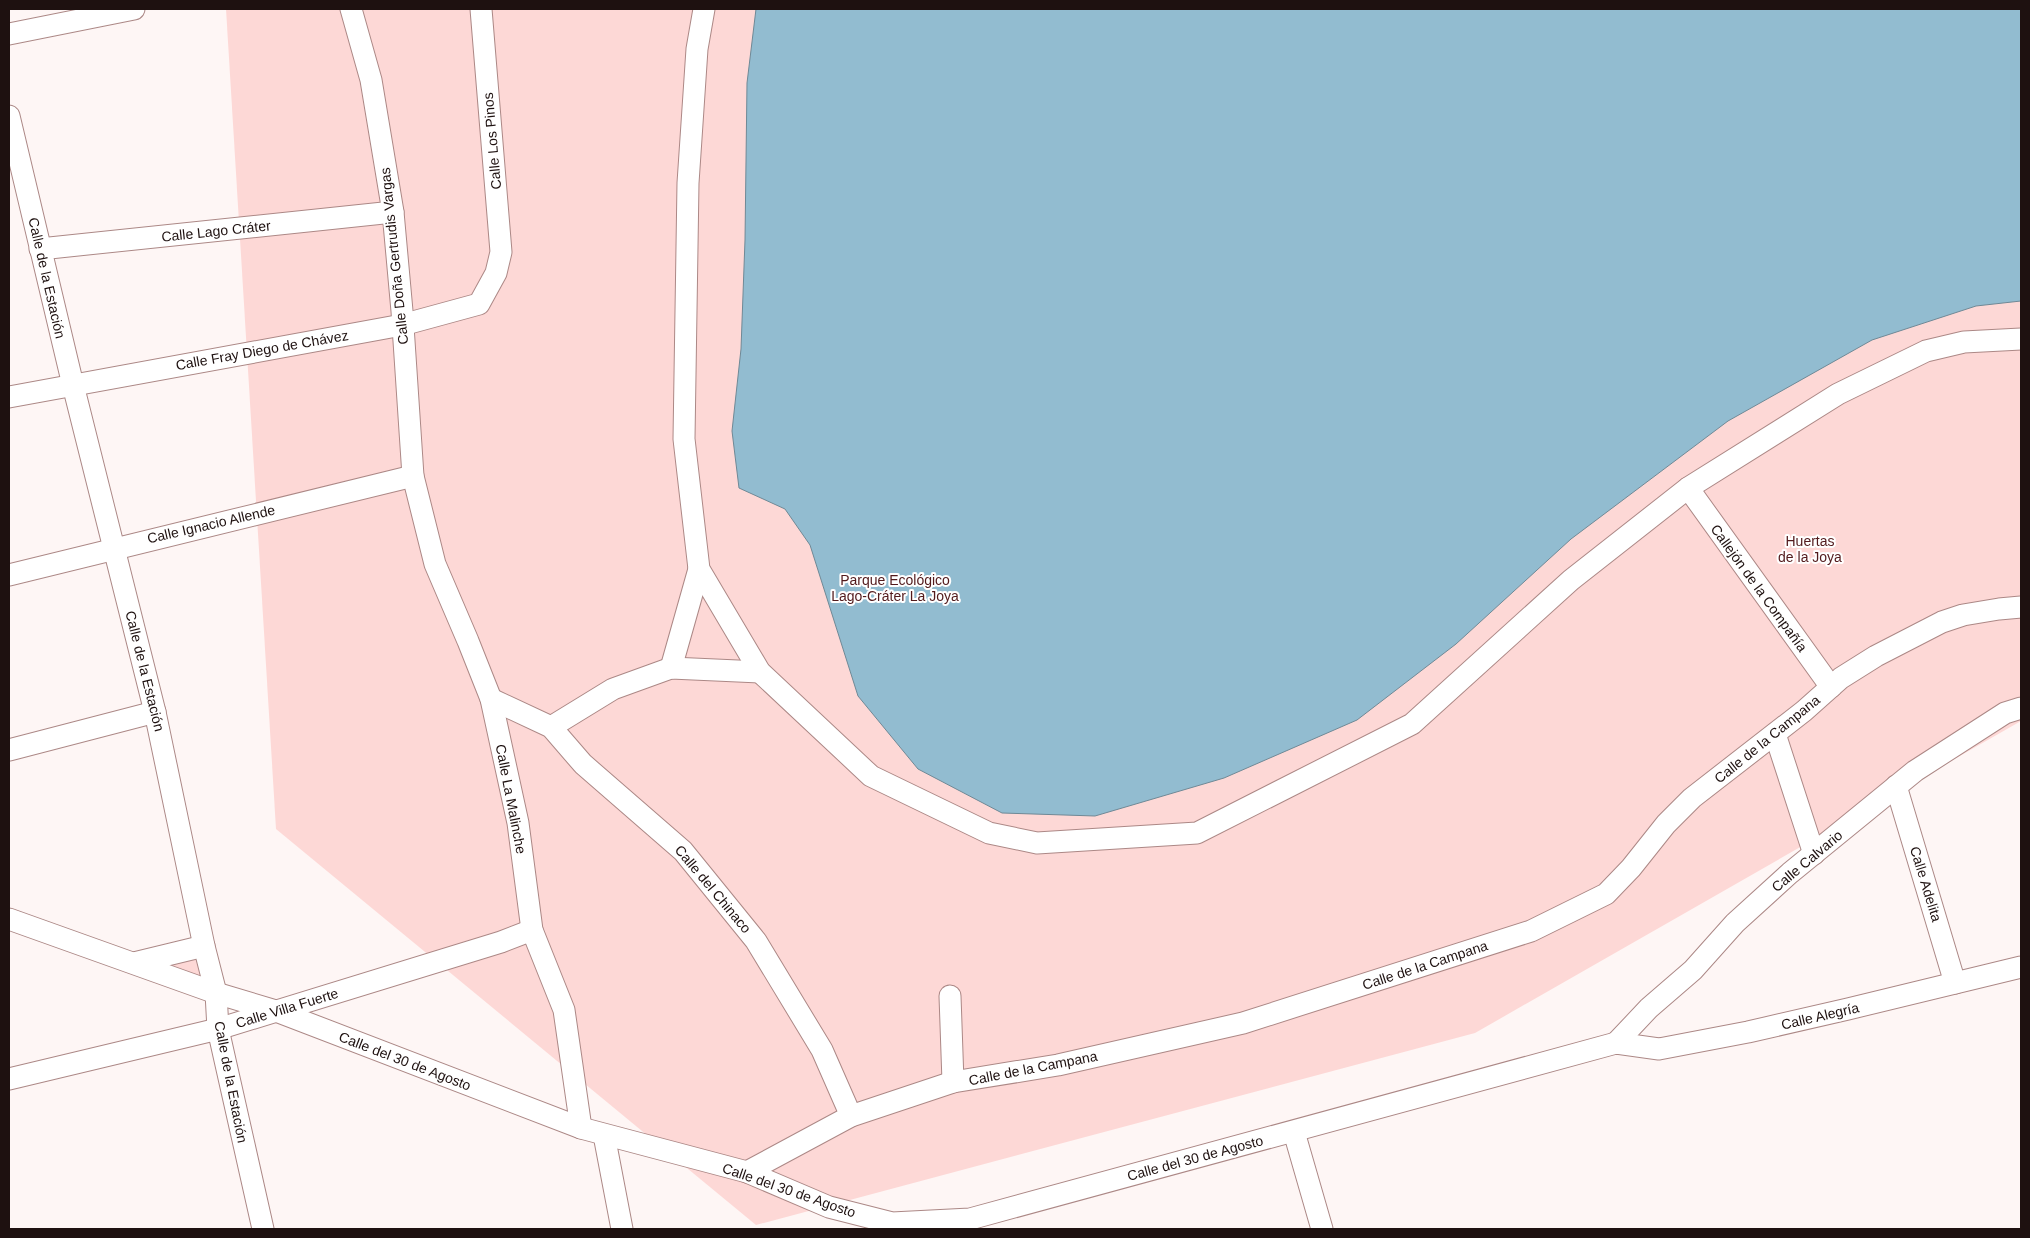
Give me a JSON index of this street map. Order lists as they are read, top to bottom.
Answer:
{
  "streets": {
    "street": [
      "Calle Los Pinos",
      "Calle Lago Cráter",
      "Calle Doña Gertrudis Vargas",
      "Calle de la Estación",
      "Calle Fray Diego de Chávez",
      "Calle Ignacio Allende",
      "Callejón de la Compañía",
      "Calle de la Campana",
      "Calle La Malinche",
      "Calle Calvario",
      "Calle Adelita",
      "Calle del Chinaco",
      "Calle Villa Fuerte",
      "Calle Alegría",
      "Calle del 30 de Agosto"
    ]
  },
  "crossings": [
    ["Calle Los Pinos", "Calle Fray Diego de Chávez"],
    ["Calle Lago Cráter", "Calle Doña Gertrudis Vargas"],
    ["Calle Lago Cráter", "Calle de la Estación"],
    ["Calle Doña Gertrudis Vargas", "Calle Fray Diego de Chávez"],
    ["Calle Doña Gertrudis Vargas", "Calle Ignacio Allende"],
    ["Calle Doña Gertrudis Vargas", "Calle La Malinche"],
    ["Calle de la Estación", "Calle Fray Diego de Chávez"],
    ["Calle de la Estación", "Calle Ignacio Allende"],
    ["Calle de la Estación", "Calle Villa Fuerte"],
    ["Calle de la Estación", "Calle del 30 de Agosto"],
    ["Calle Ignacio Allende", "Calle La Malinche"],
    ["Callejón de la Compañía", "Calle de la Campana"],
    ["Calle de la Campana", "Calle del Chinaco"],
    ["Calle de la Campana", "Calle del 30 de Agosto"],
    ["Calle La Malinche", "Calle del Chinaco"],
    ["Calle La Malinche", "Calle Villa Fuerte"],
    ["Calle La Malinche", "Calle del 30 de Agosto"],
    ["Calle Calvario", "Calle Adelita"],
    ["Calle Calvario", "Calle Alegría"],
    ["Calle Calvario", "Calle del 30 de Agosto"],
    ["Calle Adelita", "Calle Alegría"],
    ["Calle Villa Fuerte", "Calle del 30 de Agosto"],
    ["Calle Alegría", "Calle del 30 de Agosto"]
  ],
  "parks": ["Huertas de la Joya", "Parque Ecológico Lago-Cráter La Joya"]
}
